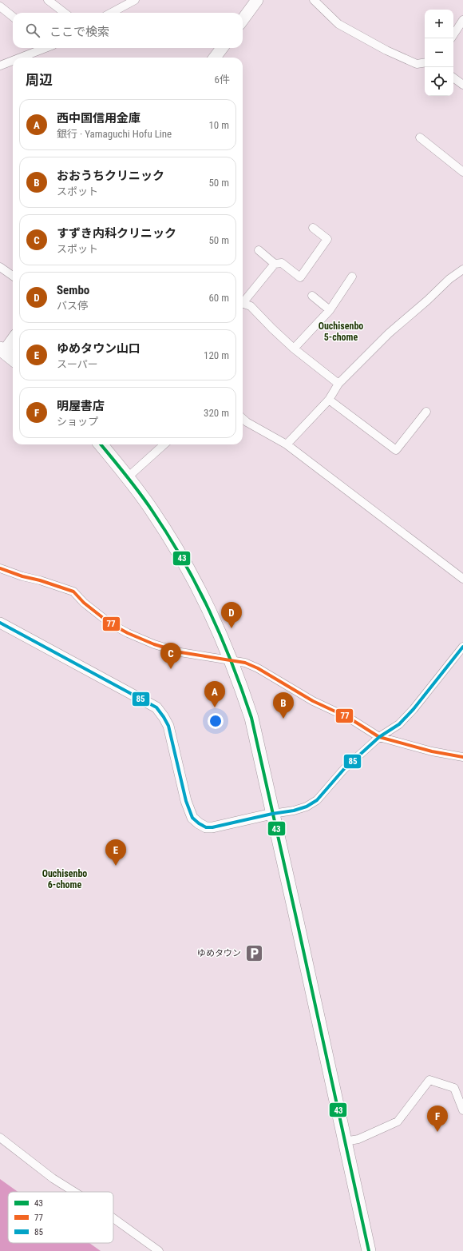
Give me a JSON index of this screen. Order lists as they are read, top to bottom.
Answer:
{
  "districts": ["Ouchisenbo 5-chome", "Ouchisenbo 6-chome"],
  "places": {
    "parking": ["ゆめタウン"]
  },
  "lines": ["transit line 43", "transit line 77", "transit line 85"],
  "legend": ["43", "77", "85"],
  "page": {
    "map_buttons": ["+", "−"],
    "search": "ここで検索",
    "heading": ["周辺", "6件"],
    "list": [
      {
        "mark": "A",
        "name": "西中国信用金庫",
        "note": "銀行 · Yamaguchi Hofu Line",
        "value": "10 m"
      },
      {
        "mark": "B",
        "name": "おおうちクリニック",
        "note": "スポット",
        "value": "50 m"
      },
      {
        "mark": "C",
        "name": "すずき内科クリニック",
        "note": "スポット",
        "value": "50 m"
      },
      {
        "mark": "D",
        "name": "Sembo",
        "note": "バス停",
        "value": "60 m"
      },
      {
        "mark": "E",
        "name": "ゆめタウン山口",
        "note": "スーパー",
        "value": "120 m"
      },
      {
        "mark": "F",
        "name": "明屋書店",
        "note": "ショップ",
        "value": "320 m"
      }
    ],
    "pins": [
      "D",
      "C",
      "A",
      "B",
      "E",
      "F"
    ]
  }
}
